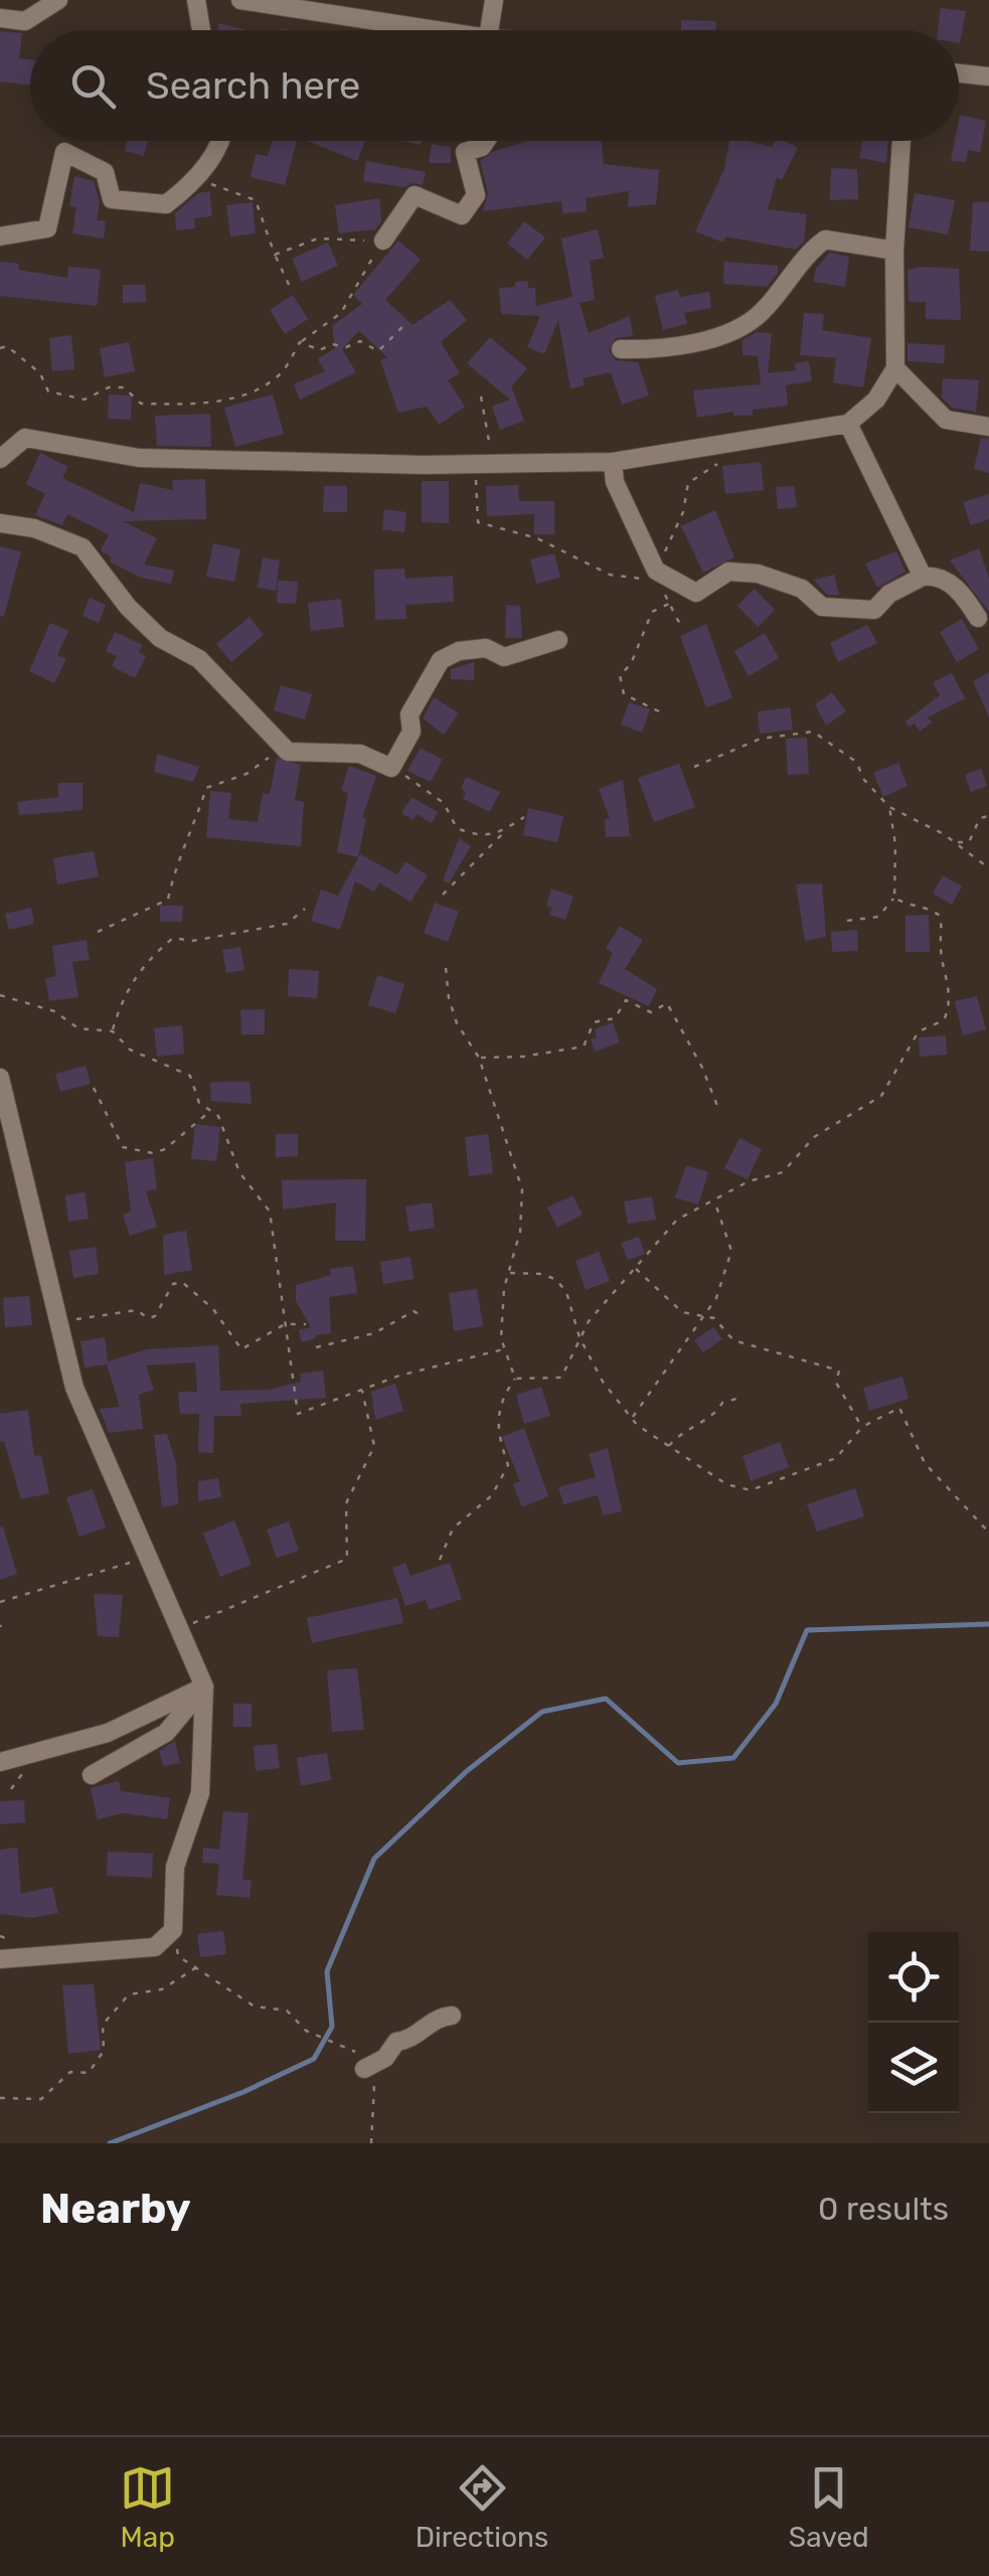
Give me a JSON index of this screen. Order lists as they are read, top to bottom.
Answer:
{
  "page": {
    "search": "Search here",
    "heading": ["Nearby", "0 results"],
    "nav": ["Map", "Directions", "Saved"]
  }
}
